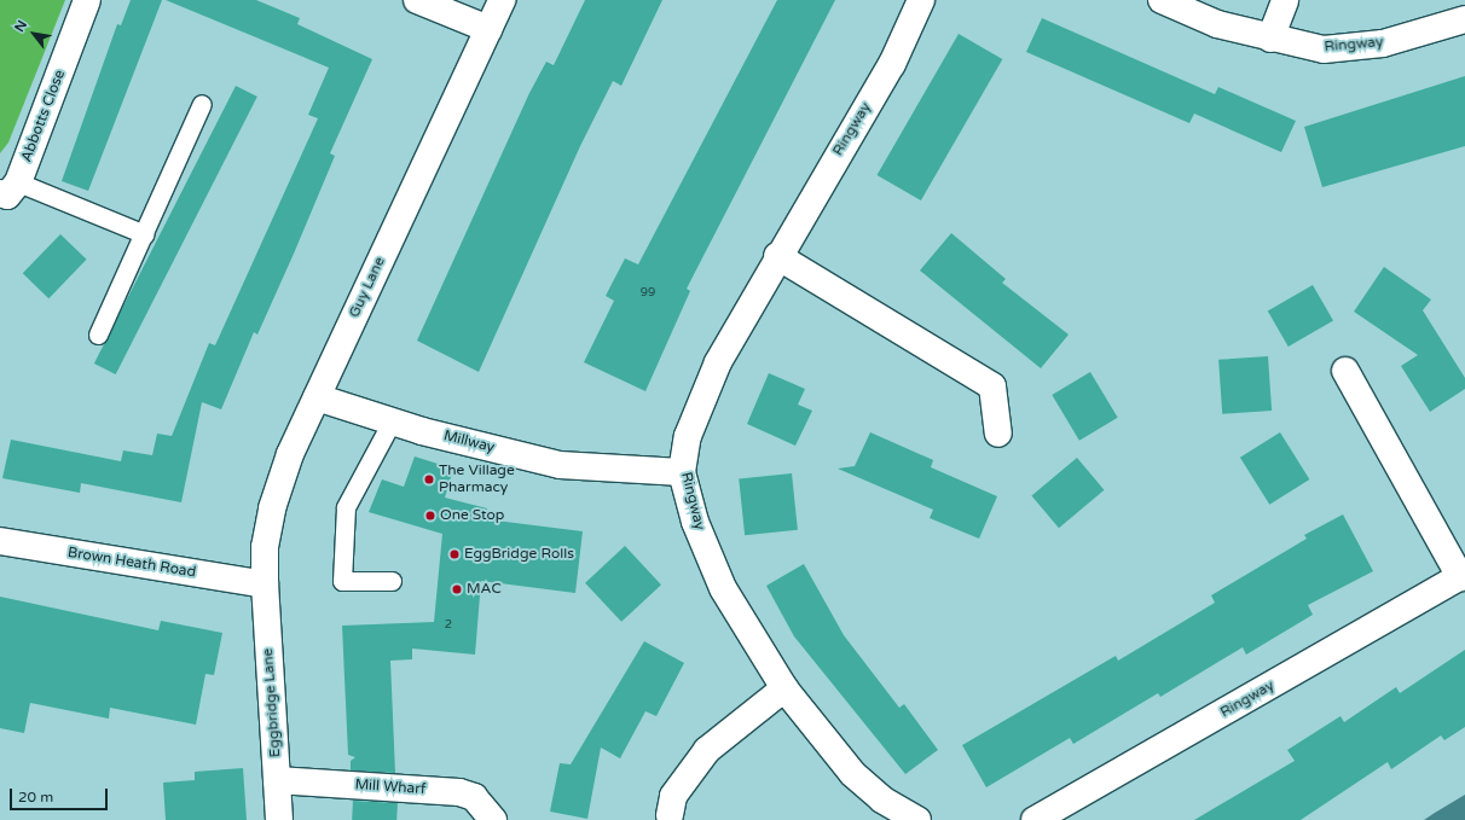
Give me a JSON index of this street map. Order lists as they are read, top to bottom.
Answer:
{
  "streets": {
    "street": [
      "Ringway",
      "Abbotts Close",
      "Guy Lane",
      "Millway",
      "Brown Heath Road",
      "Eggbridge Lane",
      "Mill Wharf"
    ]
  },
  "crossings": [
    ["Ringway", "Millway"],
    ["Guy Lane", "Millway"],
    ["Guy Lane", "Brown Heath Road"],
    ["Guy Lane", "Eggbridge Lane"],
    ["Brown Heath Road", "Eggbridge Lane"],
    ["Eggbridge Lane", "Mill Wharf"]
  ],
  "places": [
    "The Village Pharmacy",
    "One Stop",
    "EggBridge Rolls",
    "MAC"
  ],
  "house_numbers": ["99", "2"],
  "scale_bar": "20 m",
  "north": "top left"
}
